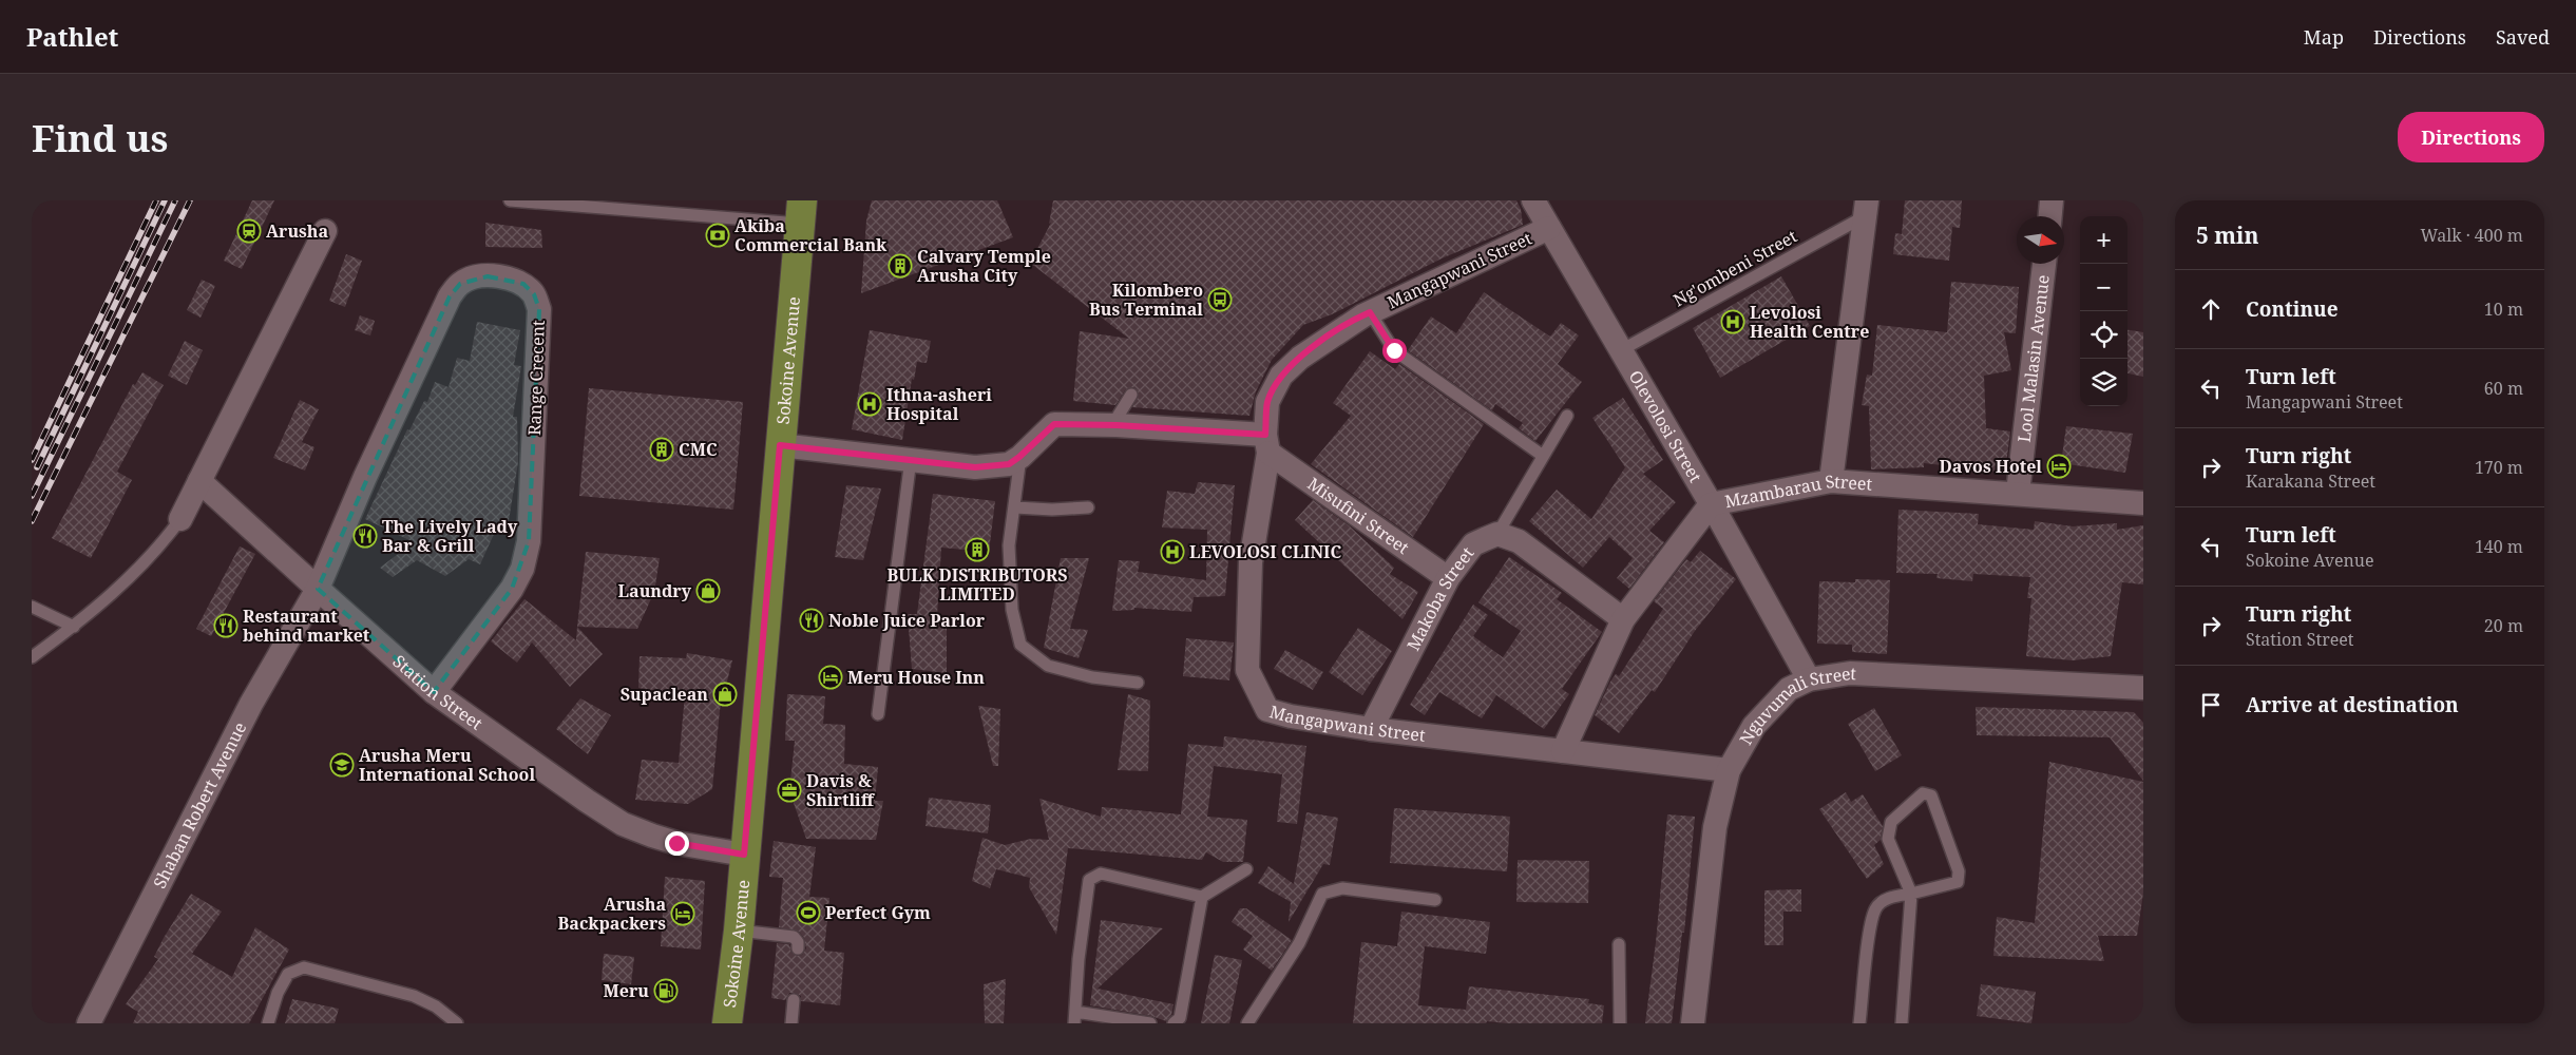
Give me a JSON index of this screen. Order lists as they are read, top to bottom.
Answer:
{
  "streets": {
    "main road": ["Sokoine Avenue"],
    "street": [
      "Mangapwani Street",
      "Lool Malasin Avenue",
      "Range Crecent",
      "Olevolosi Street",
      "Mzambarau Street",
      "Misufini Street",
      "Makoba Street",
      "Station Street",
      "Nguvumali Street",
      "Shaban Robert Avenue"
    ],
    "lane": ["Ng'ombeni Street"]
  },
  "crossings": [
    ["Ng'ombeni Street", "Olevolosi Street"],
    ["Mangapwani Street", "Olevolosi Street"],
    ["Mangapwani Street", "Mzambarau Street"],
    ["Mangapwani Street", "Misufini Street"],
    ["Mangapwani Street", "Makoba Street"],
    ["Mangapwani Street", "Nguvumali Street"],
    ["Lool Malasin Avenue", "Mzambarau Street"],
    ["Sokoine Avenue", "Station Street"],
    ["Range Crecent", "Station Street"],
    ["Range Crecent", "Shaban Robert Avenue"],
    ["Olevolosi Street", "Mzambarau Street"],
    ["Olevolosi Street", "Nguvumali Street"],
    ["Misufini Street", "Makoba Street"],
    ["Station Street", "Shaban Robert Avenue"]
  ],
  "places": {
    "station": ["Arusha"],
    "bank": ["Akiba Commercial Bank"],
    "building": ["Calvary Temple Arusha City", "CMC", "BULK DISTRIBUTORS LIMITED"],
    "bus stop": ["Kilombero Bus Terminal"],
    "hospital": ["Levolosi Health Centre", "Ithna-asheri Hospital", "LEVOLOSI CLINIC"],
    "hotel": ["Davos Hotel", "Meru House Inn", "Arusha Backpackers"],
    "restaurant": ["The Lively Lady Bar & Grill", "Noble Juice Parlor", "Restaurant behind market"],
    "shop": ["Laundry", "Supaclean"],
    "school or university": ["Arusha Meru International School"],
    "office": ["Davis & Shirtliff"],
    "sports": ["Perfect Gym"],
    "fuel station": ["Meru"]
  },
  "north": "right",
  "page": {
    "header": "Pathlet",
    "nav": ["Map", "Directions", "Saved"],
    "buttons": "Directions",
    "title": "Find us",
    "heading": ["5 min", "Walk · 400 m"],
    "map_buttons": ["+", "−"],
    "list": [
      ["Continue", "10 m"],
      ["Turn left", "Mangapwani Street", "60 m"],
      ["Turn right", "Karakana Street", "170 m"],
      ["Turn left", "Sokoine Avenue", "140 m"],
      ["Turn right", "Station Street", "20 m"],
      "Arrive at destination"
    ]
  }
}
